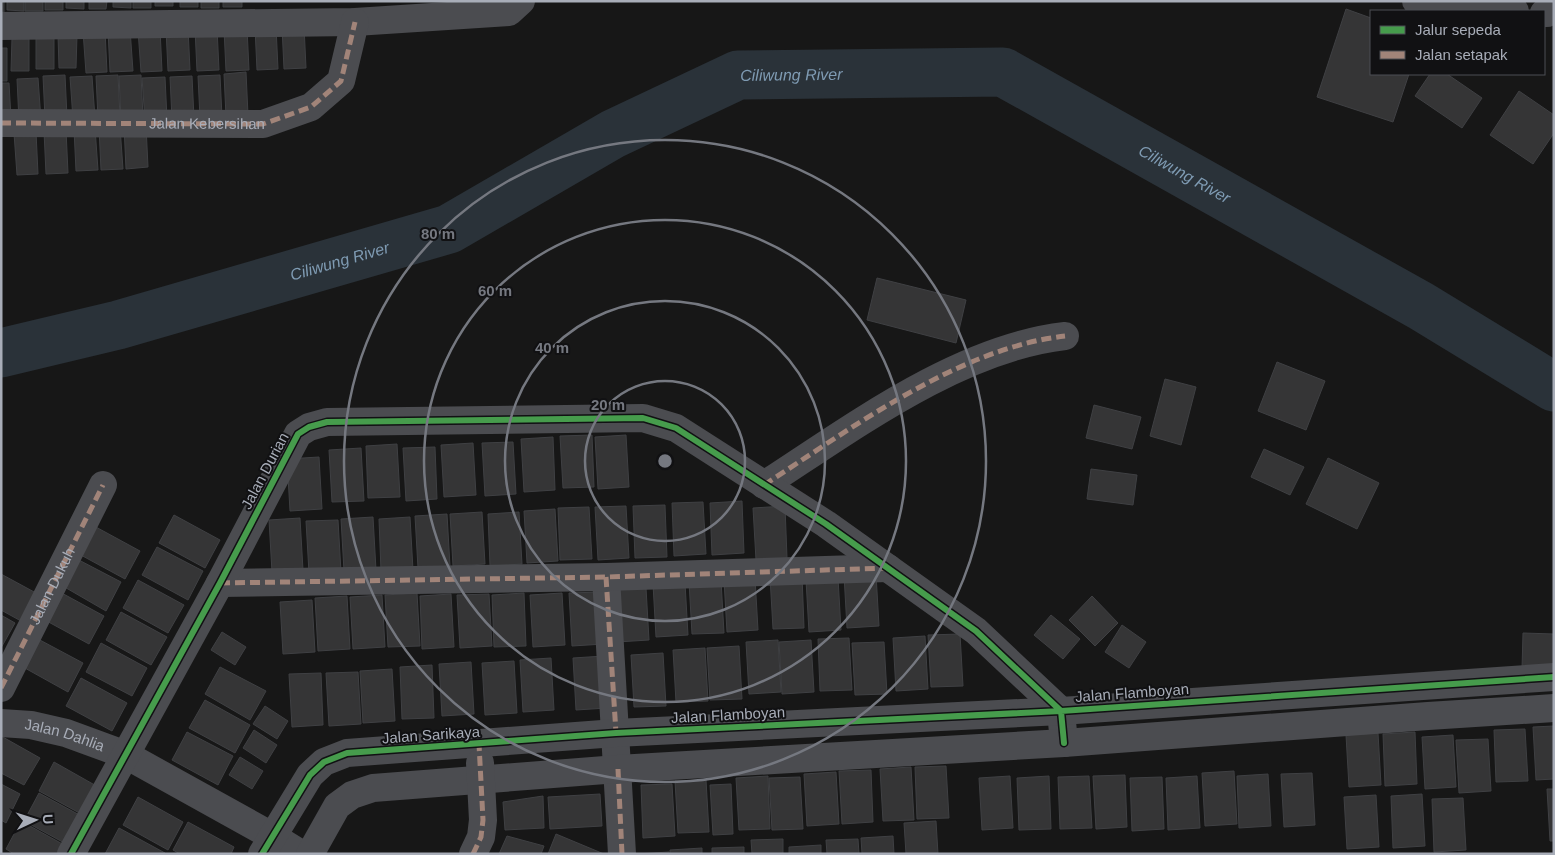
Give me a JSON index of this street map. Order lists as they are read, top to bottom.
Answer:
{
  "streets": {
    "street": [
      "Jalan Kebersihan",
      "Jalan Durian",
      "Jalan Dukuh",
      "Jalan Flamboyan",
      "Jalan Sarikaya",
      "Jalan Dahlia"
    ]
  },
  "crossings": [
    ["Jalan Durian", "Jalan Flamboyan"],
    ["Jalan Durian", "Jalan Dahlia"],
    ["Jalan Flamboyan", "Jalan Sarikaya"],
    ["Jalan Sarikaya", "Jalan Dahlia"]
  ],
  "water": ["Ciliwung River"],
  "legend": ["Jalur sepeda", "Jalan setapak"],
  "north": "right",
  "rings": [
    "80 m",
    "60 m",
    "40 m",
    "20 m"
  ]
}
